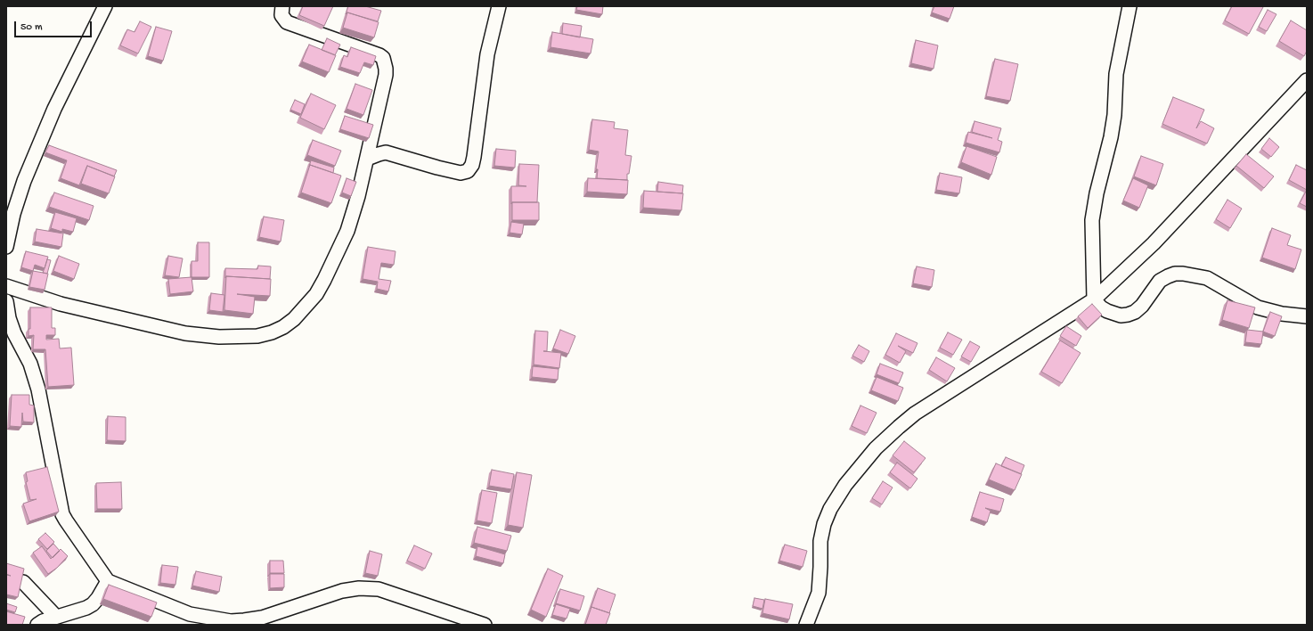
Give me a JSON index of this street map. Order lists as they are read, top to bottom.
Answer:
{
  "scale_bar": "50 m"
}
